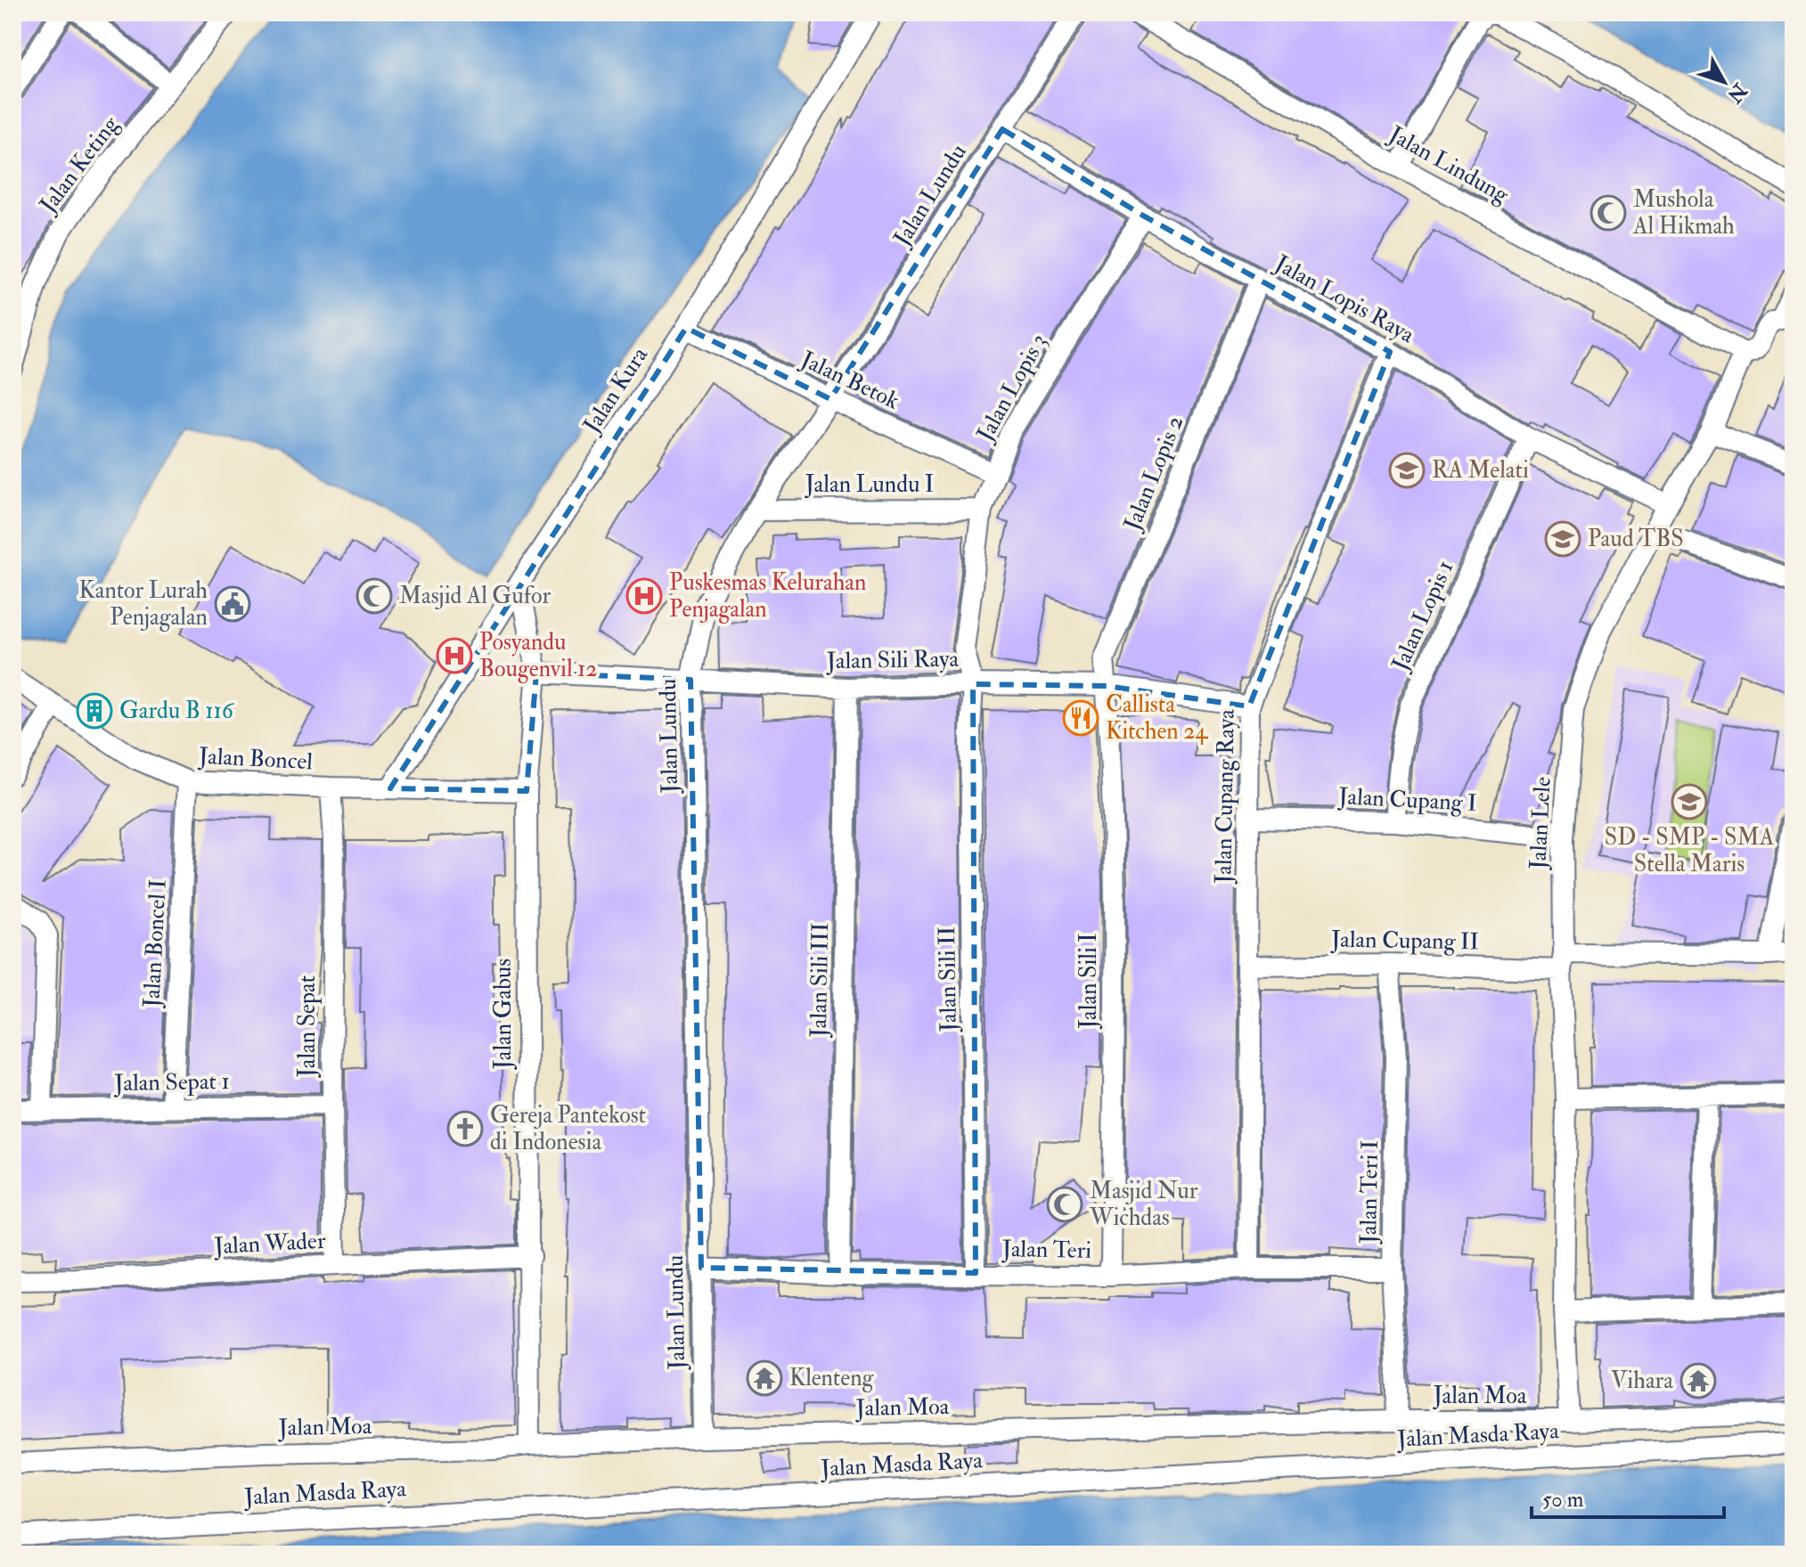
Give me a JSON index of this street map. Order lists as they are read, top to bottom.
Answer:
{
  "streets": {
    "street": [
      "Jalan Keting",
      "Jalan Lindung",
      "Jalan Lundu",
      "Jalan Lopis Raya",
      "Jalan Betok",
      "Jalan Lopis 3",
      "Jalan Kura",
      "Jalan Lopis 2",
      "Jalan Lundu I",
      "Jalan Lopis 1",
      "Jalan Sili Raya",
      "Jalan Boncel",
      "Jalan Cupang Raya",
      "Jalan Cupang I",
      "Jalan Lele",
      "Jalan Cupang II",
      "Jalan Boncel I",
      "Jalan Sili II",
      "Jalan Sili III",
      "Jalan Sili I",
      "Jalan Gabus",
      "Jalan Sepat",
      "Jalan Sepat 1",
      "Jalan Teri I",
      "Jalan Wader",
      "Jalan Teri",
      "Jalan Moa",
      "Jalan Masda Raya"
    ]
  },
  "crossings": [
    ["Jalan Lindung", "Jalan Lele"],
    ["Jalan Lundu", "Jalan Lopis Raya"],
    ["Jalan Lundu", "Jalan Betok"],
    ["Jalan Lundu", "Jalan Lundu I"],
    ["Jalan Lundu", "Jalan Sili Raya"],
    ["Jalan Lundu", "Jalan Teri"],
    ["Jalan Lundu", "Jalan Moa"],
    ["Jalan Lopis Raya", "Jalan Lopis 3"],
    ["Jalan Lopis Raya", "Jalan Lopis 2"],
    ["Jalan Lopis Raya", "Jalan Lopis 1"],
    ["Jalan Lopis Raya", "Jalan Cupang Raya"],
    ["Jalan Lopis Raya", "Jalan Lele"],
    ["Jalan Betok", "Jalan Lopis 3"],
    ["Jalan Betok", "Jalan Kura"],
    ["Jalan Lopis 3", "Jalan Lundu I"],
    ["Jalan Lopis 3", "Jalan Sili Raya"],
    ["Jalan Lopis 3", "Jalan Sili II"],
    ["Jalan Kura", "Jalan Boncel"],
    ["Jalan Kura", "Jalan Gabus"],
    ["Jalan Lopis 2", "Jalan Sili Raya"],
    ["Jalan Lopis 2", "Jalan Sili I"],
    ["Jalan Lopis 1", "Jalan Cupang I"],
    ["Jalan Sili Raya", "Jalan Cupang Raya"],
    ["Jalan Sili Raya", "Jalan Sili II"],
    ["Jalan Sili Raya", "Jalan Sili III"],
    ["Jalan Sili Raya", "Jalan Sili I"],
    ["Jalan Sili Raya", "Jalan Gabus"],
    ["Jalan Boncel", "Jalan Boncel I"],
    ["Jalan Boncel", "Jalan Gabus"],
    ["Jalan Boncel", "Jalan Sepat"],
    ["Jalan Cupang Raya", "Jalan Cupang I"],
    ["Jalan Cupang Raya", "Jalan Cupang II"],
    ["Jalan Cupang Raya", "Jalan Teri"],
    ["Jalan Cupang I", "Jalan Lele"],
    ["Jalan Lele", "Jalan Cupang II"],
    ["Jalan Lele", "Jalan Moa"],
    ["Jalan Cupang II", "Jalan Teri I"],
    ["Jalan Boncel I", "Jalan Sepat 1"],
    ["Jalan Sili II", "Jalan Teri"],
    ["Jalan Sili III", "Jalan Teri"],
    ["Jalan Sili I", "Jalan Teri"],
    ["Jalan Gabus", "Jalan Wader"],
    ["Jalan Gabus", "Jalan Moa"],
    ["Jalan Sepat", "Jalan Sepat 1"],
    ["Jalan Sepat", "Jalan Wader"],
    ["Jalan Teri I", "Jalan Teri"],
    ["Jalan Teri I", "Jalan Moa"]
  ],
  "places": {
    "mosque": ["Mushola Al Hikmah", "Masjid Al Gufor", "Masjid Nur Wichdas"],
    "school or university": ["RA Melati", "Paud TBS", "SD - SMP - SMA Stella Maris"],
    "hospital": ["Puskesmas Kelurahan Penjagalan", "Posyandu Bougenvil 12"],
    "public building": ["Kantor Lurah Penjagalan"],
    "building": ["Gardu B 116"],
    "restaurant": ["Callista Kitchen 24"],
    "church": ["Gereja Pantekost di Indonesia"],
    "temple": ["Klenteng", "Vihara"]
  },
  "scale_bar": "50 m",
  "north": "bottom right"
}
